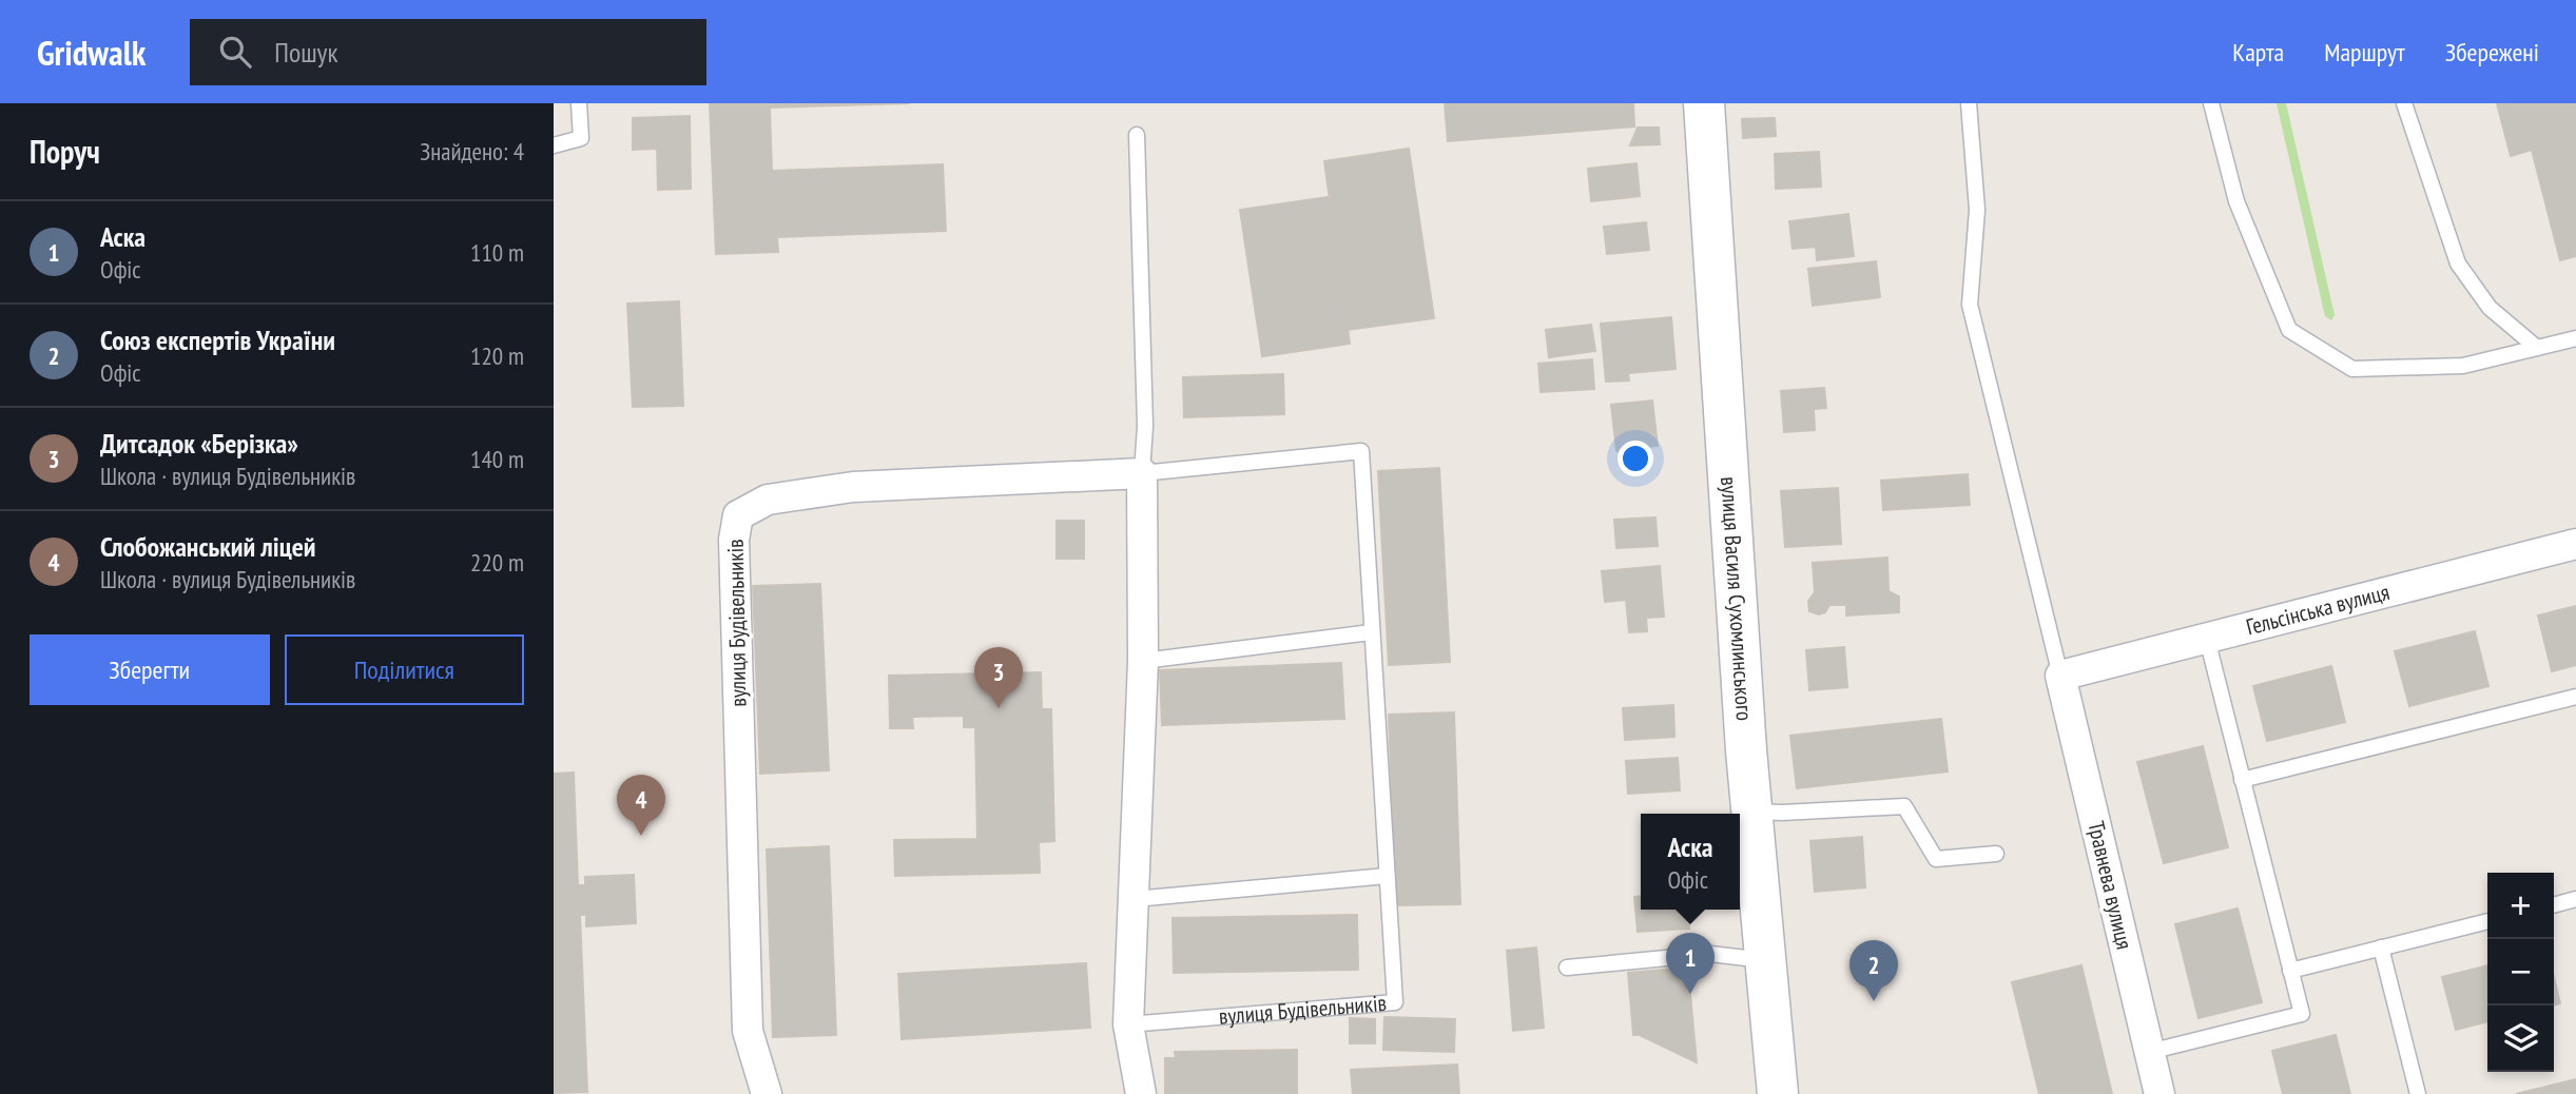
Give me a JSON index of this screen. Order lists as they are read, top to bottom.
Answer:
{
  "streets": {
    "main road": ["вулиця Василя Сухомлинського"],
    "street": ["Гельсінська вулиця", "вулиця Будівельників", "Травнева вулиця"]
  },
  "crossings": [
    ["Гельсінська вулиця", "Травнева вулиця"]
  ],
  "page": {
    "header": "Gridwalk",
    "search": "Пошук",
    "nav": ["Карта", "Маршрут", "Збережені"],
    "heading": ["Поруч", "Знайдено: 4"],
    "list": [
      {
        "mark": "1",
        "name": "Аска",
        "note": "Офіс",
        "value": "110 m"
      },
      {
        "mark": "2",
        "name": "Союз експертів України",
        "note": "Офіс",
        "value": "120 m"
      },
      {
        "mark": "3",
        "name": "Дитсадок «Берізка»",
        "note": "Школа · вулиця Будівельників",
        "value": "140 m"
      },
      {
        "mark": "4",
        "name": "Слобожанський ліцей",
        "note": "Школа · вулиця Будівельників",
        "value": "220 m"
      }
    ],
    "buttons": ["Зберегти", "Поділитися"],
    "pins": [
      "3",
      "4",
      "1",
      "2"
    ],
    "popup": ["Аска", "Офіс"],
    "map_buttons": ["+", "−"]
  }
}
